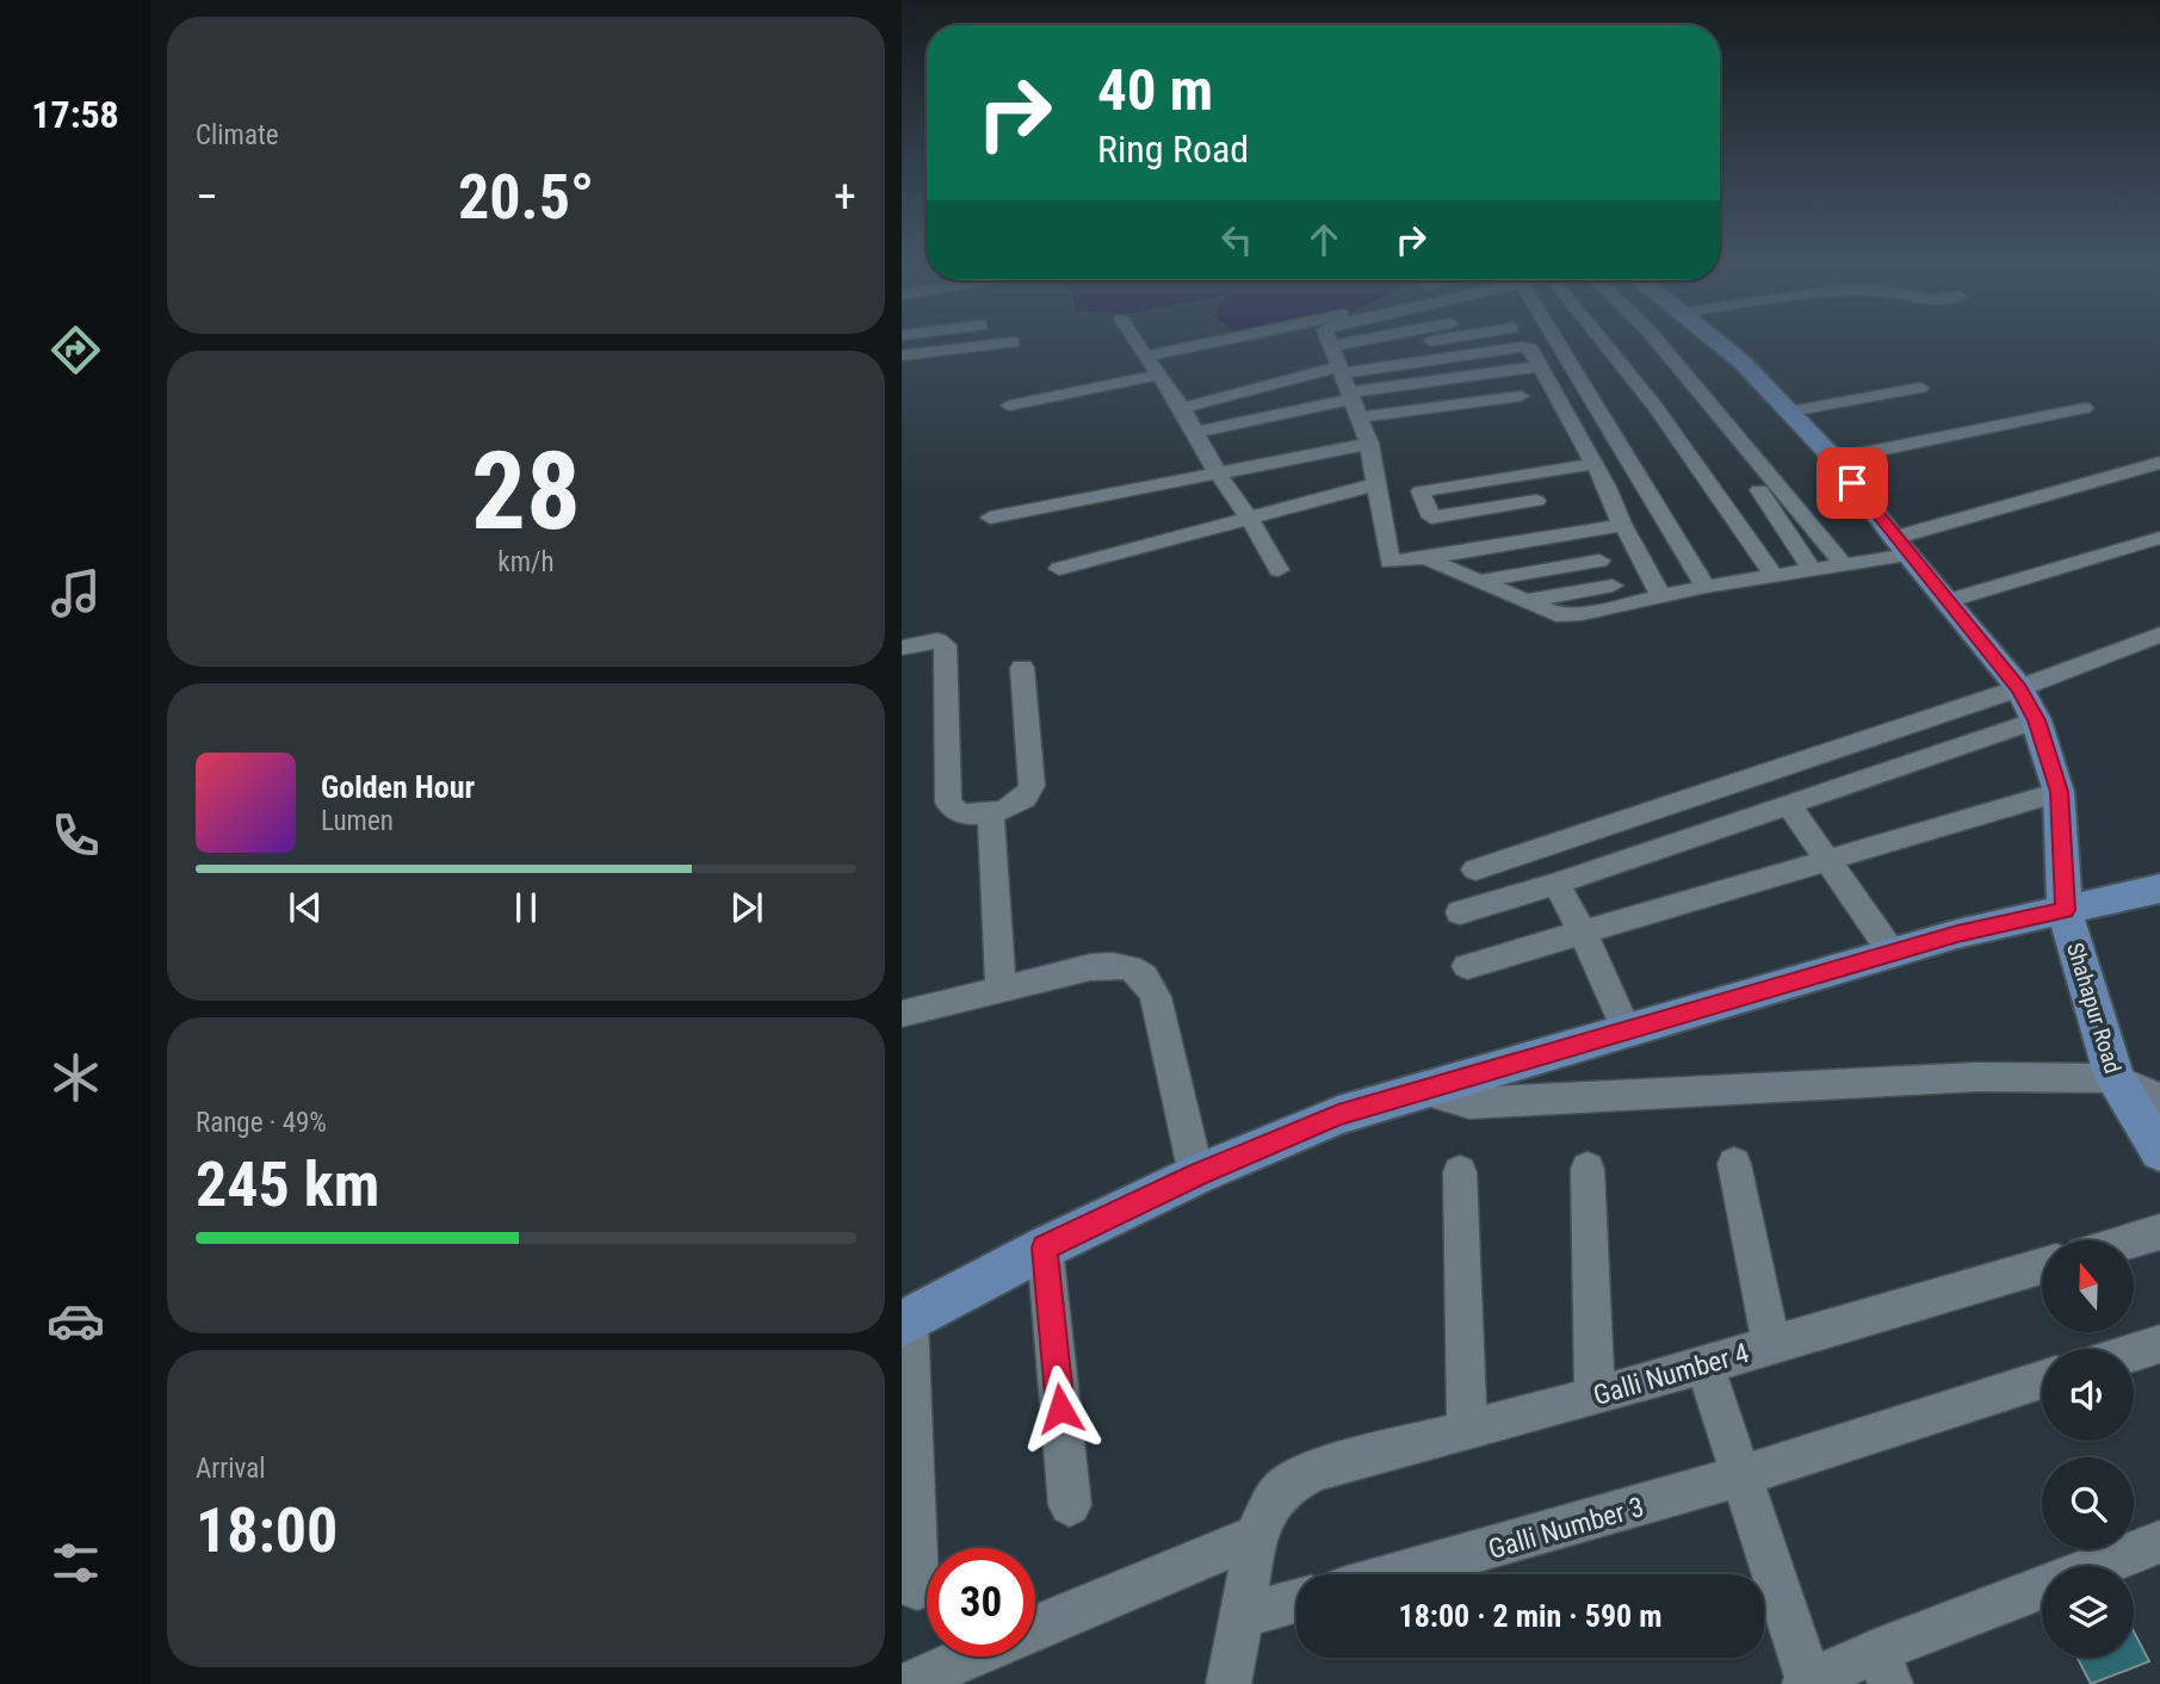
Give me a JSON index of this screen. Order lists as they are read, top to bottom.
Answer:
{
  "streets": {
    "main road": ["Shahapur Road"],
    "street": ["Galli Number 4", "Galli Number 3"]
  },
  "north": "top",
  "page": {
    "tabs": "17:58",
    "tile": [
      "Climate",
      ["28", "km/h"],
      ["Range · 49%", "245 km"],
      ["Arrival", "18:00"]
    ],
    "turn": ["40 m", "Ring Road"],
    "heat": ["−", "20.5°", "+"],
    "song": ["Golden Hour", "Lumen"],
    "limit": "30",
    "trip": "18:00 · 2 min · 590 m"
  }
}
